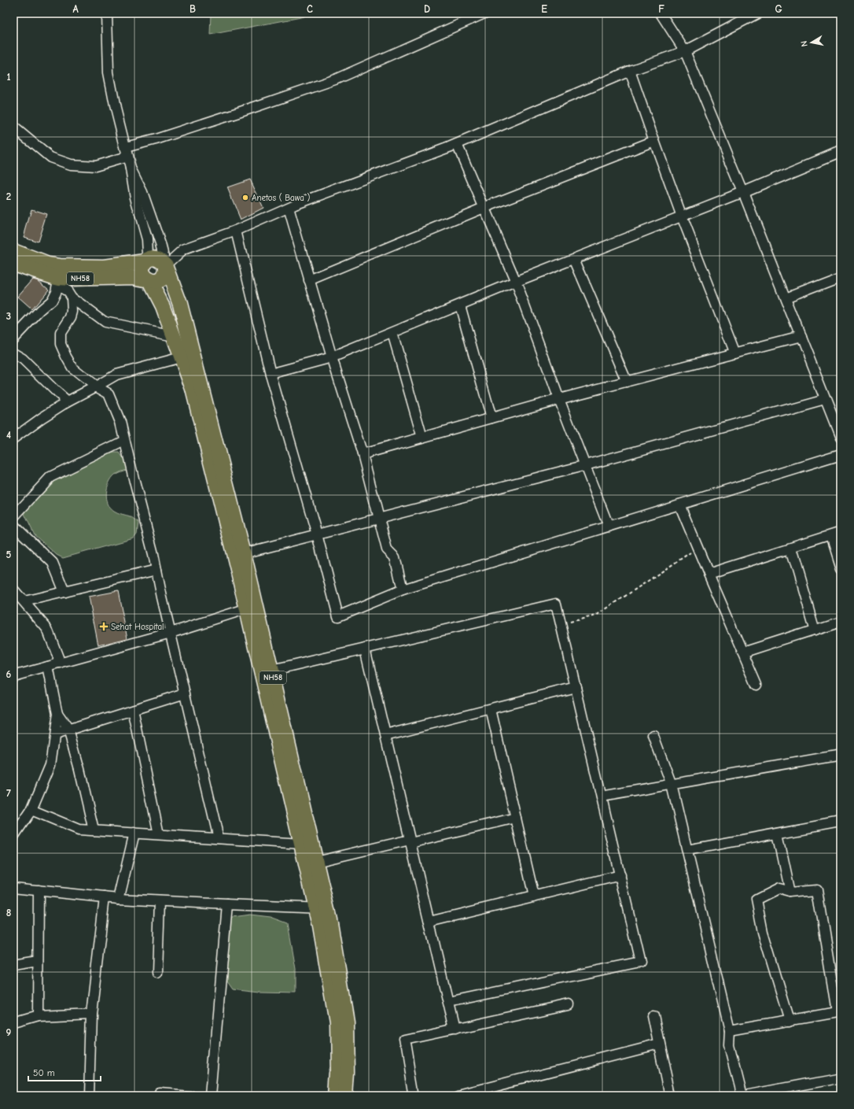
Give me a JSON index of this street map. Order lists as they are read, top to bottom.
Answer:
{
  "streets": {
    "highway": ["NH58"]
  },
  "places": {
    "other": ["Anetos ( Bawa )"],
    "health": ["Sehat Hospital"]
  },
  "scale_bar": "50 m",
  "north": "left",
  "grid": {
    "columns": [
      "A",
      "B",
      "C",
      "D",
      "E",
      "F",
      "G"
    ],
    "rows": [
      "1",
      "2",
      "3",
      "4",
      "5",
      "6",
      "7",
      "8",
      "9"
    ]
  }
}
